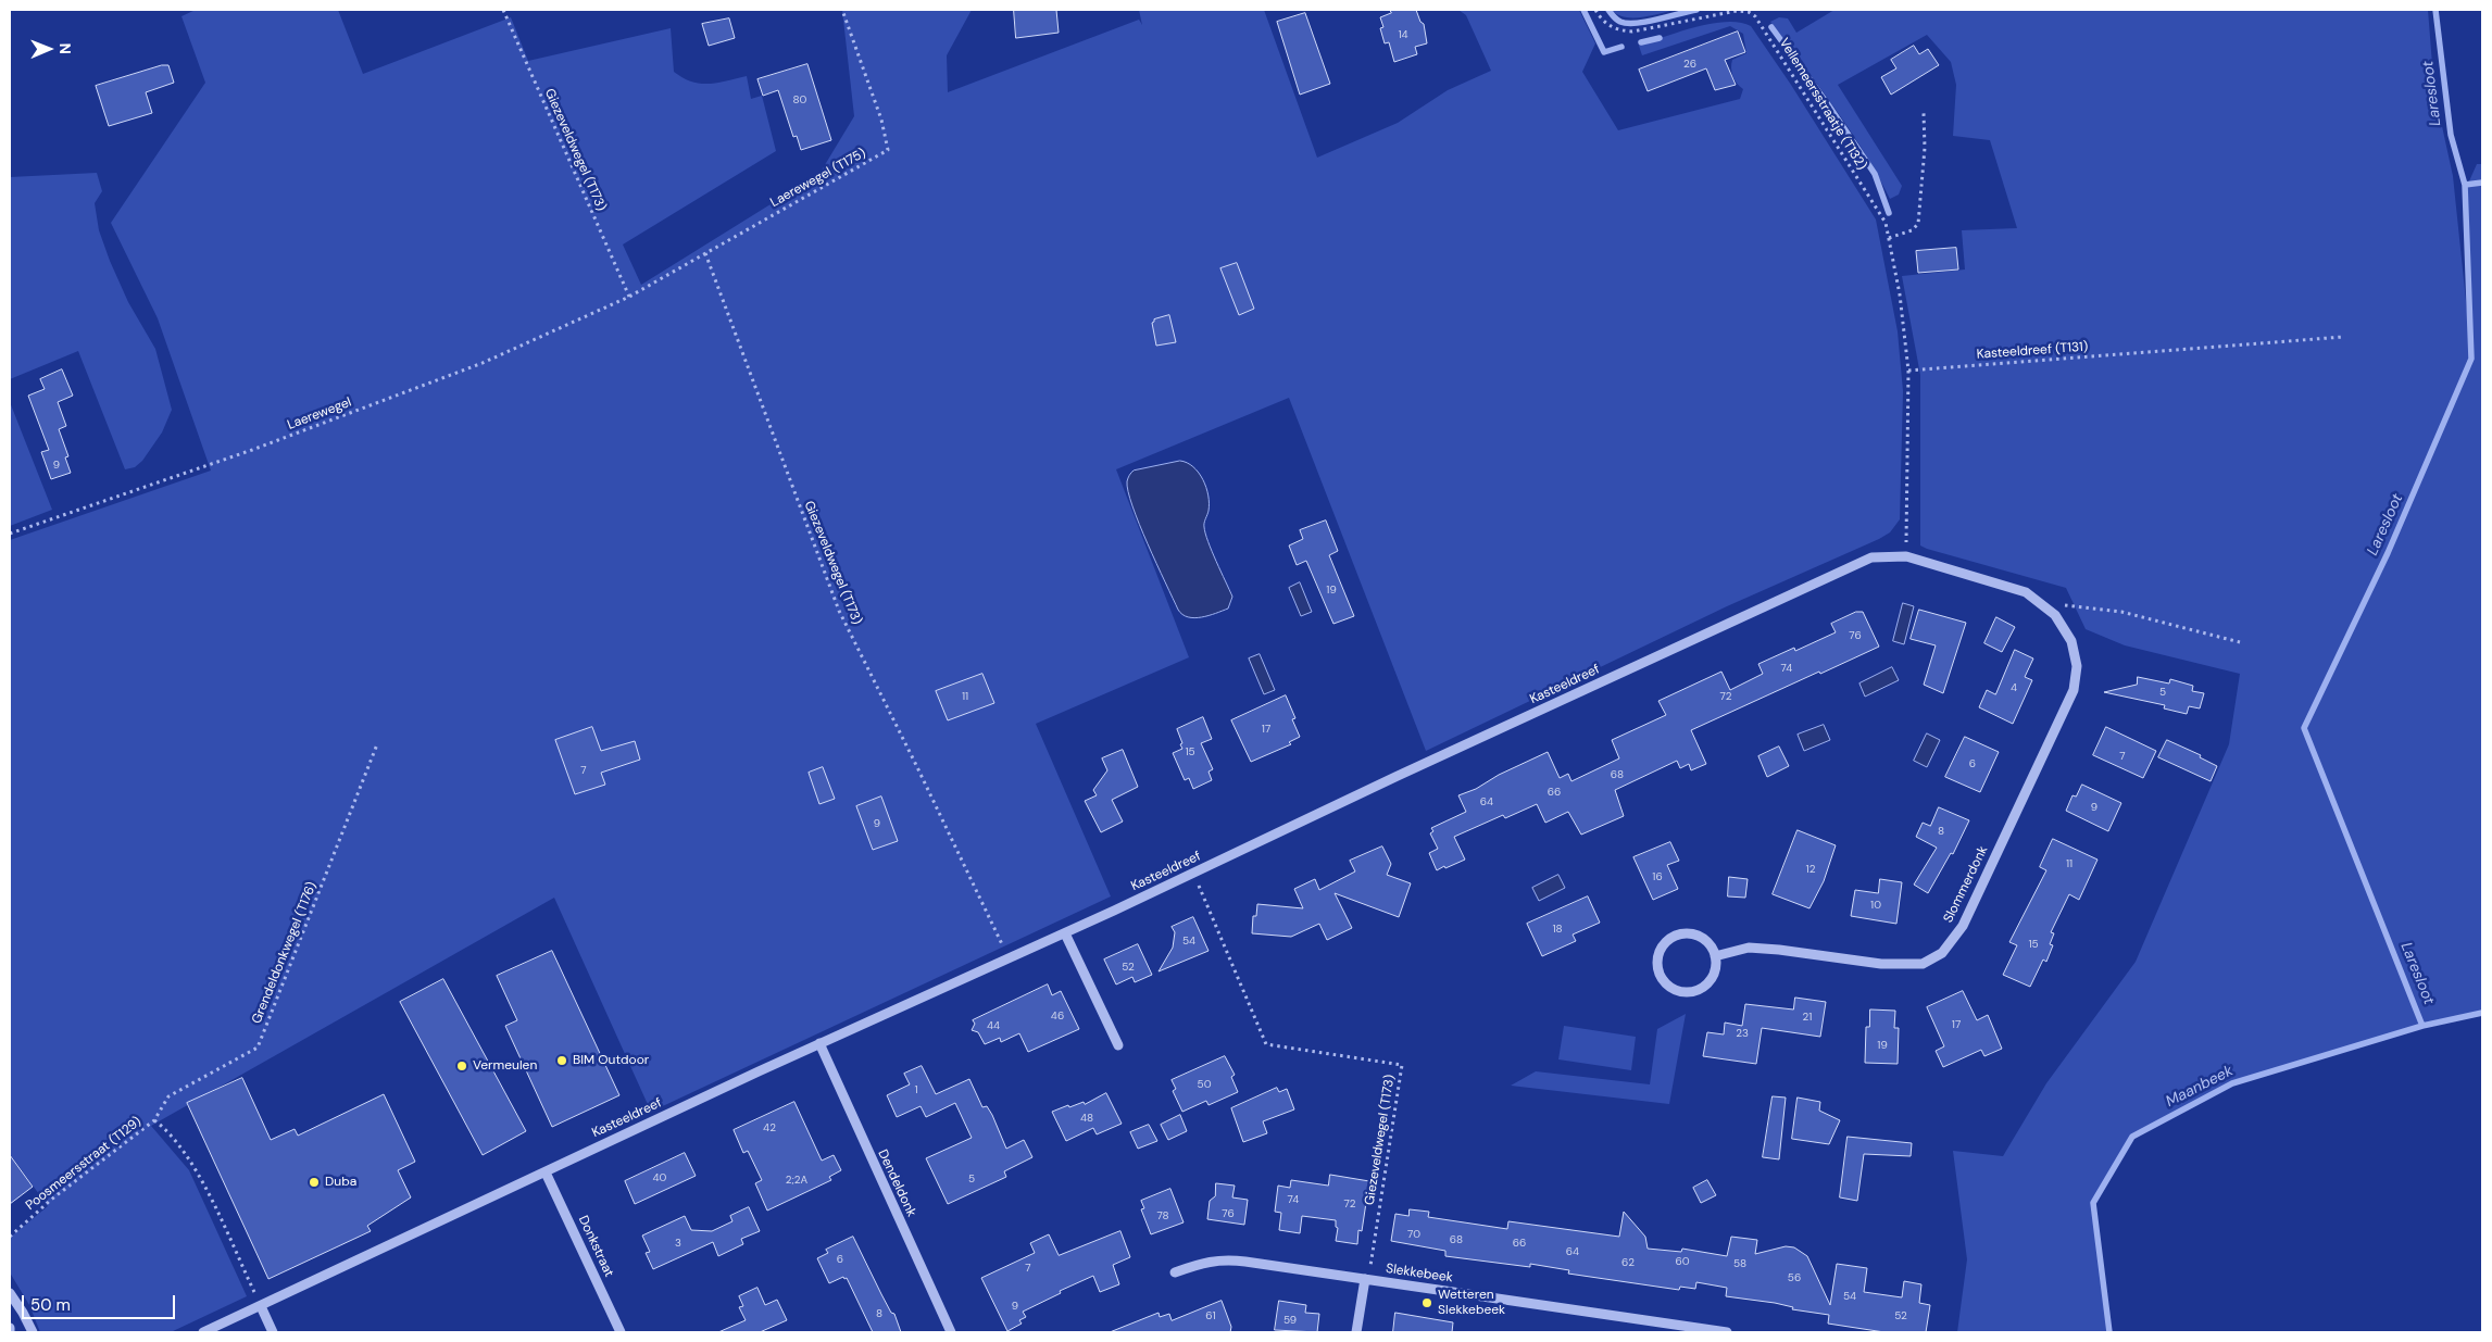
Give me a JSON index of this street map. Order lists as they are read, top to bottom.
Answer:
{
  "streets": {
    "street": [
      "Kasteeldreef",
      "Slommerdonk",
      "Dendeldonk",
      "Donkstraat",
      "Slekkebeek"
    ],
    "path": [
      "Vellemeersstraatje (T132)",
      "Giezeveldwegel (T173)",
      "Laerewegel (T175)",
      "Kasteeldreef (T131)",
      "Laerewegel",
      "Grendeldonkwegel (T176)",
      "Poosmeersstraat (T129)"
    ]
  },
  "crossings": [
    ["Vellemeersstraatje (T132)", "Kasteeldreef (T131)"],
    ["Giezeveldwegel (T173)", "Laerewegel (T175)"],
    ["Giezeveldwegel (T173)", "Laerewegel"],
    ["Giezeveldwegel (T173)", "Kasteeldreef"],
    ["Giezeveldwegel (T173)", "Slekkebeek"],
    ["Laerewegel (T175)", "Laerewegel"],
    ["Kasteeldreef", "Slommerdonk"],
    ["Kasteeldreef", "Poosmeersstraat (T129)"],
    ["Kasteeldreef", "Dendeldonk"],
    ["Kasteeldreef", "Donkstraat"],
    ["Grendeldonkwegel (T176)", "Poosmeersstraat (T129)"]
  ],
  "water": ["Laresloot", "Maanbeek"],
  "places": [
    "BIM Outdoor",
    "Vermeulen",
    "Duba",
    "Wetteren Slekkebeek"
  ],
  "house_numbers": [
    "14",
    "26",
    "80",
    "9",
    "19",
    "76",
    "74",
    "4",
    "5",
    "11",
    "72",
    "17",
    "15",
    "7",
    "6",
    "7",
    "68",
    "66",
    "64",
    "9",
    "9",
    "8",
    "11",
    "12",
    "16",
    "10",
    "18",
    "54",
    "15",
    "52",
    "46",
    "21",
    "17",
    "44",
    "23",
    "19",
    "50",
    "1",
    "48",
    "42",
    "40",
    "5",
    "2;2A",
    "74",
    "72",
    "76",
    "78",
    "70",
    "68",
    "3",
    "66",
    "64",
    "6",
    "60",
    "62",
    "58",
    "7",
    "56",
    "54",
    "9",
    "8",
    "61",
    "52",
    "59"
  ],
  "scale_bar": "50 m",
  "north": "right"
}
